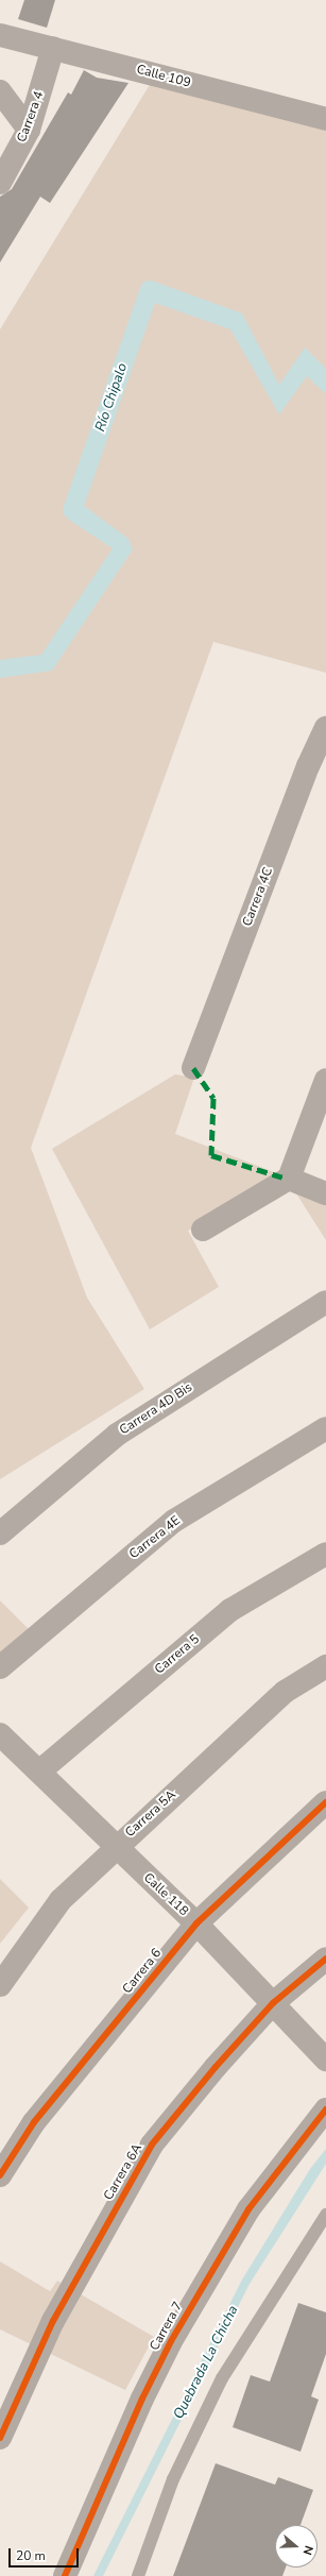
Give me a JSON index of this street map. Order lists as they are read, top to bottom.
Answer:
{
  "streets": {
    "street": [
      "Calle 109",
      "Carrera 4",
      "Carrera 4C",
      "Carrera 4D Bis",
      "Carrera 4E",
      "Carrera 5",
      "Carrera 5A",
      "Calle 118",
      "Carrera 6",
      "Carrera 6A",
      "Carrera 7"
    ]
  },
  "crossings": [
    ["Calle 109", "Carrera 4"],
    ["Carrera 5", "Calle 118"],
    ["Carrera 5A", "Calle 118"],
    ["Calle 118", "Carrera 6"],
    ["Calle 118", "Carrera 6A"]
  ],
  "water": ["Río Chipalo", "Quebrada La Chicha"],
  "scale_bar": "20 m",
  "north": "right"
}
